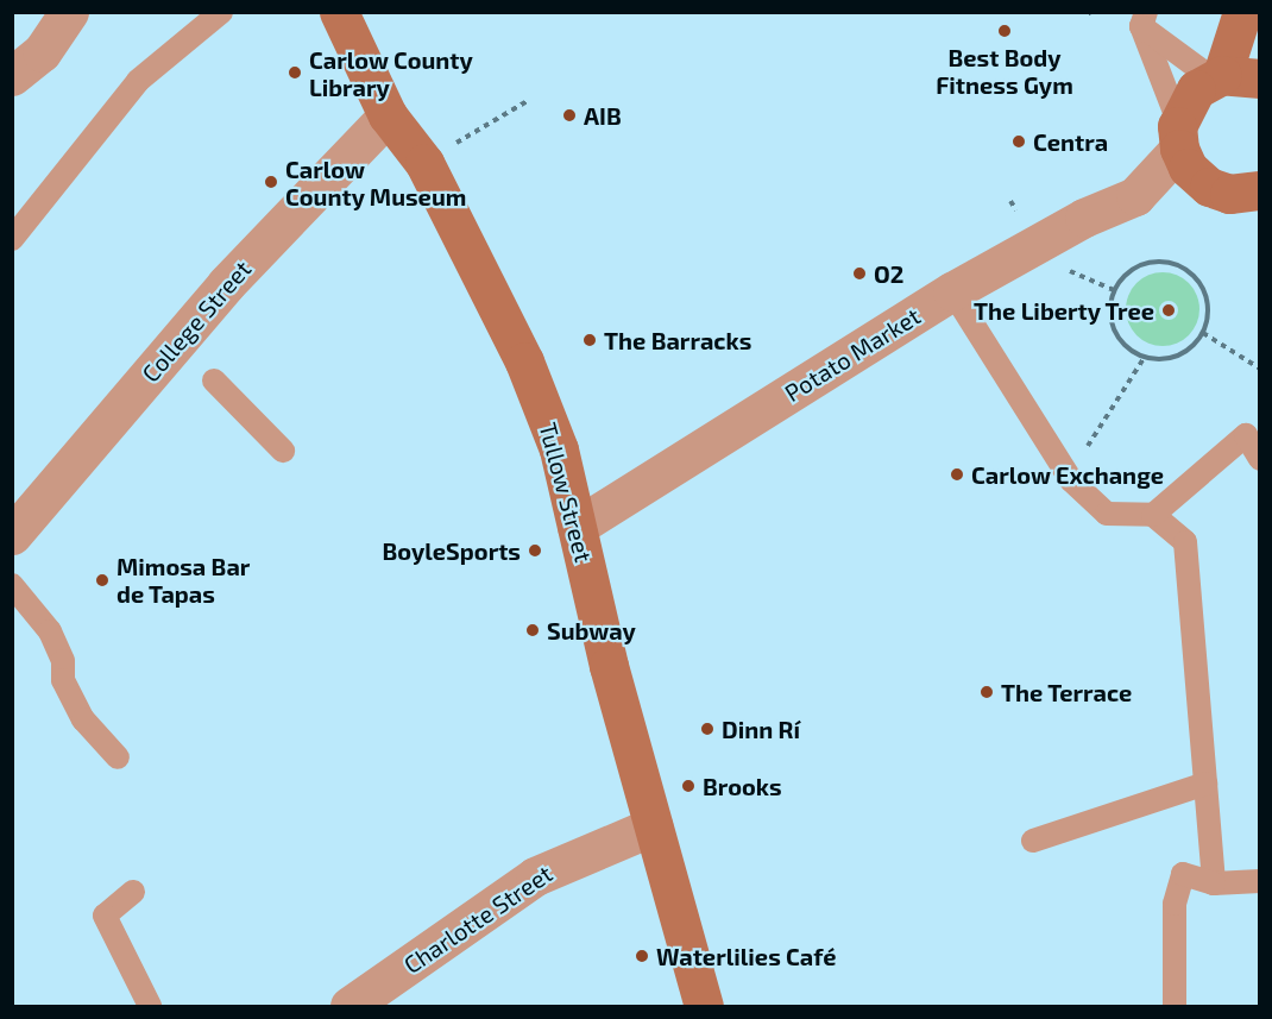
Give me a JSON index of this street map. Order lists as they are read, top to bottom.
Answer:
{
  "streets": {
    "main road": ["Tullow Street"],
    "street": ["College Street", "Potato Market", "Charlotte Street"]
  },
  "crossings": [
    ["College Street", "Tullow Street"],
    ["Potato Market", "Tullow Street"],
    ["Tullow Street", "Charlotte Street"]
  ],
  "places": [
    "Best Body Fitness Gym",
    "Carlow County Library",
    "AIB",
    "Centra",
    "Carlow County Museum",
    "O2",
    "The Liberty Tree",
    "The Barracks",
    "Carlow Exchange",
    "BoyleSports",
    "Mimosa Bar de Tapas",
    "Subway",
    "The Terrace",
    "Dinn Rí",
    "Brooks",
    "Waterlilies Café"
  ]
}
